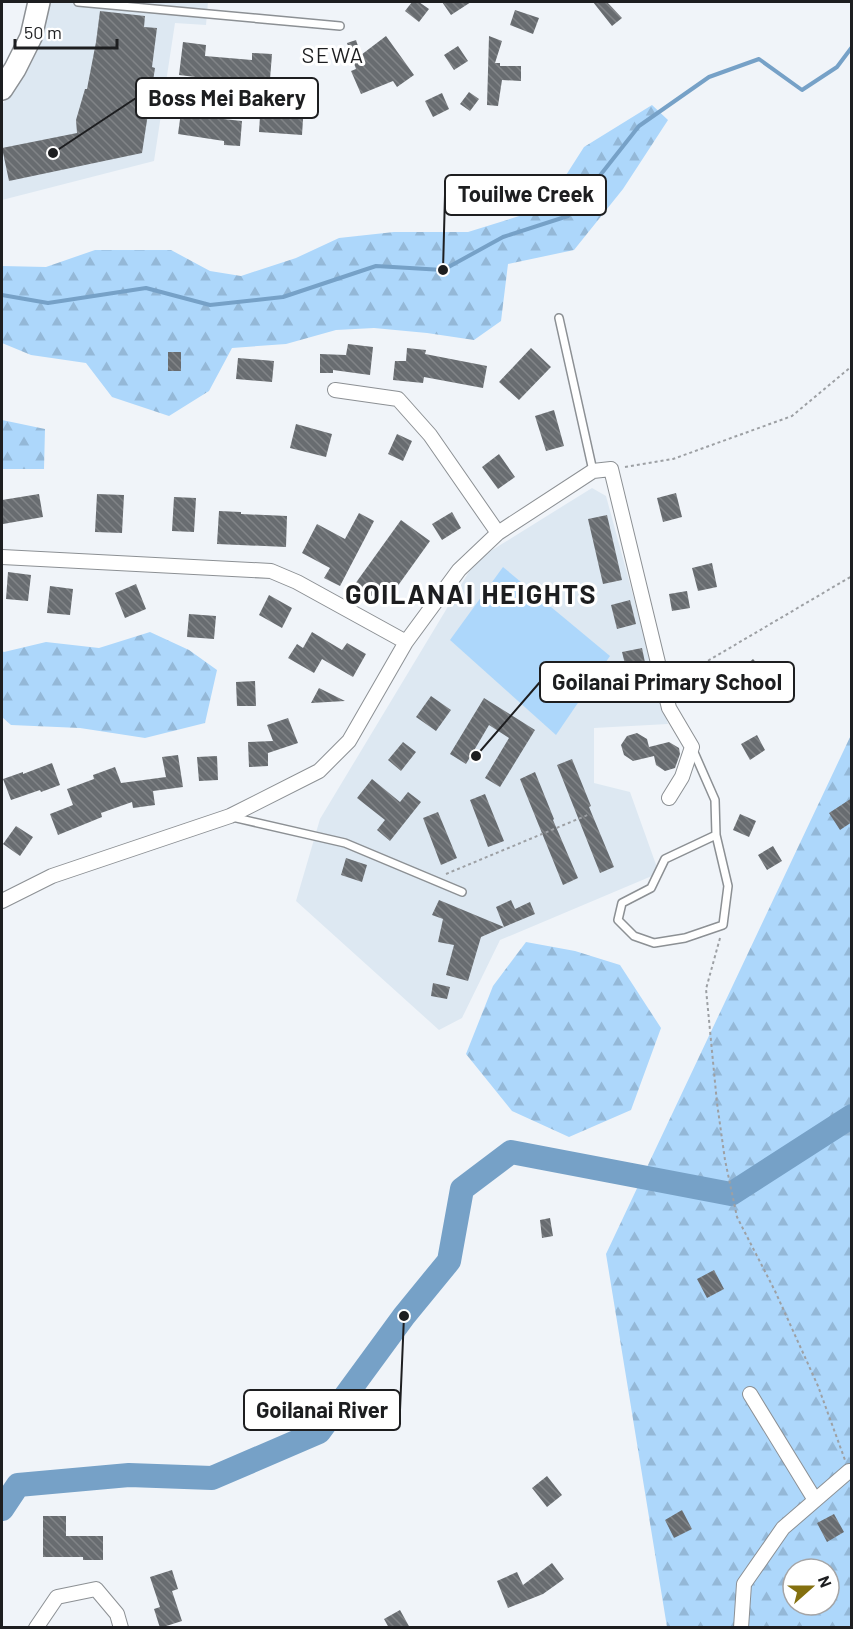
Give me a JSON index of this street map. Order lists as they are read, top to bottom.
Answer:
{
  "districts": ["SEWA", "GOILANAI HEIGHTS"],
  "places": [
    "Boss Mei Bakery",
    "Touilwe Creek",
    "Goilanai Primary School",
    "Goilanai River"
  ],
  "scale_bar": "50 m",
  "north": "right"
}
